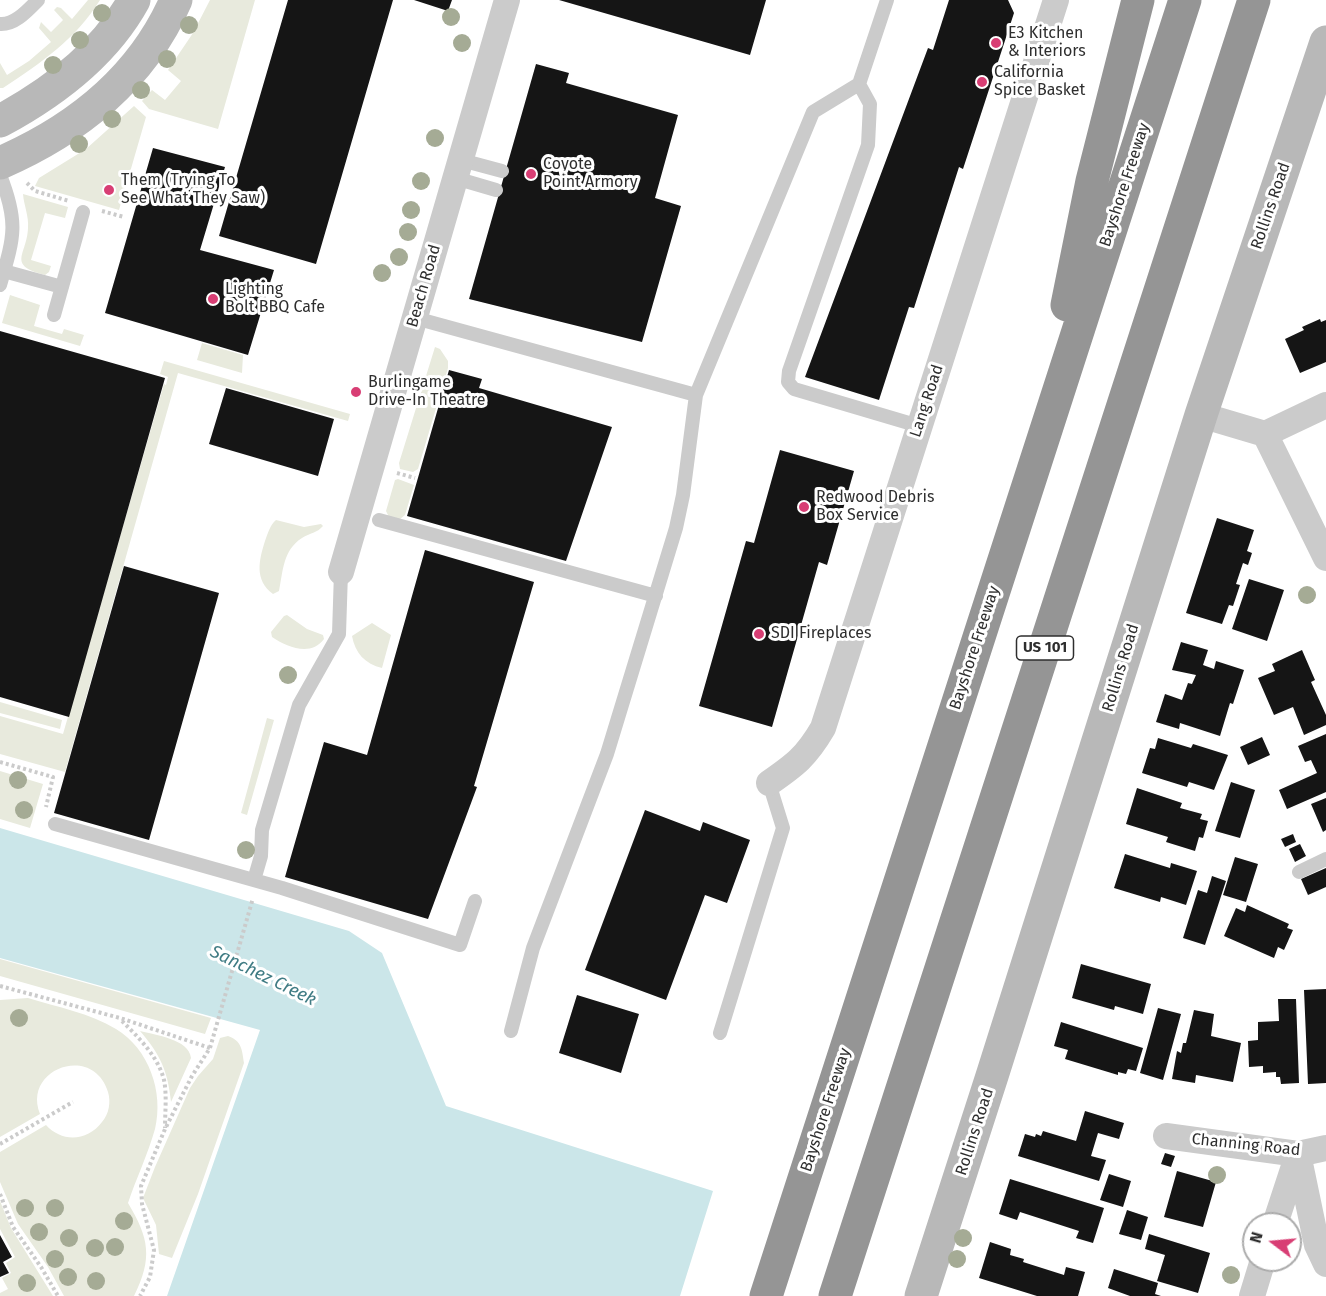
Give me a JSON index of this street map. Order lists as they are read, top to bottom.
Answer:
{
  "streets": {
    "highway": ["Bayshore Freeway", "US 101"],
    "street": [
      "Rollins Road",
      "Beach Road",
      "Lang Road",
      "Channing Road"
    ]
  },
  "water": ["Sanchez Creek"],
  "places": [
    "E3 Kitchen & Interiors",
    "California Spice Basket",
    "Coyote Point Armory",
    "Them (Trying To See What They Saw)",
    "Lighting Bolt BBQ Cafe",
    "Burlingame Drive-In Theatre",
    "Redwood Debris Box Service",
    "SDI Fireplaces"
  ],
  "north": "left"
}
